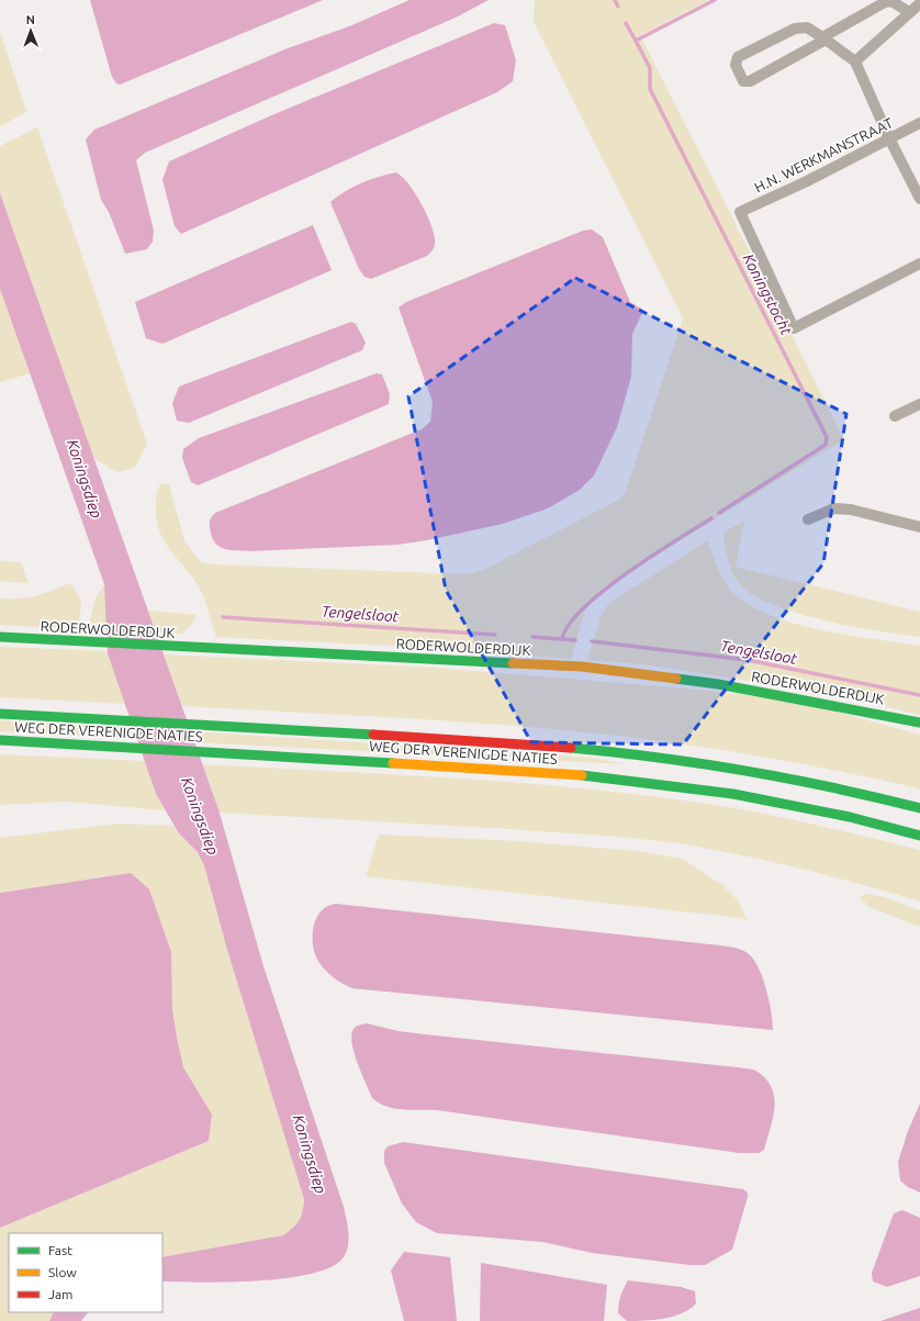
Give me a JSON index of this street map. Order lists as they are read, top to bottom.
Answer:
{
  "streets": {
    "main road": ["RODERWOLDERDIJK", "WEG DER VERENIGDE NATIES"],
    "street": ["H.N. WERKMANSTRAAT"]
  },
  "water": ["Koningstocht", "Koningsdiep", "Tengelsloot"],
  "legend": ["Fast", "Slow", "Jam"],
  "north": "top"
}
